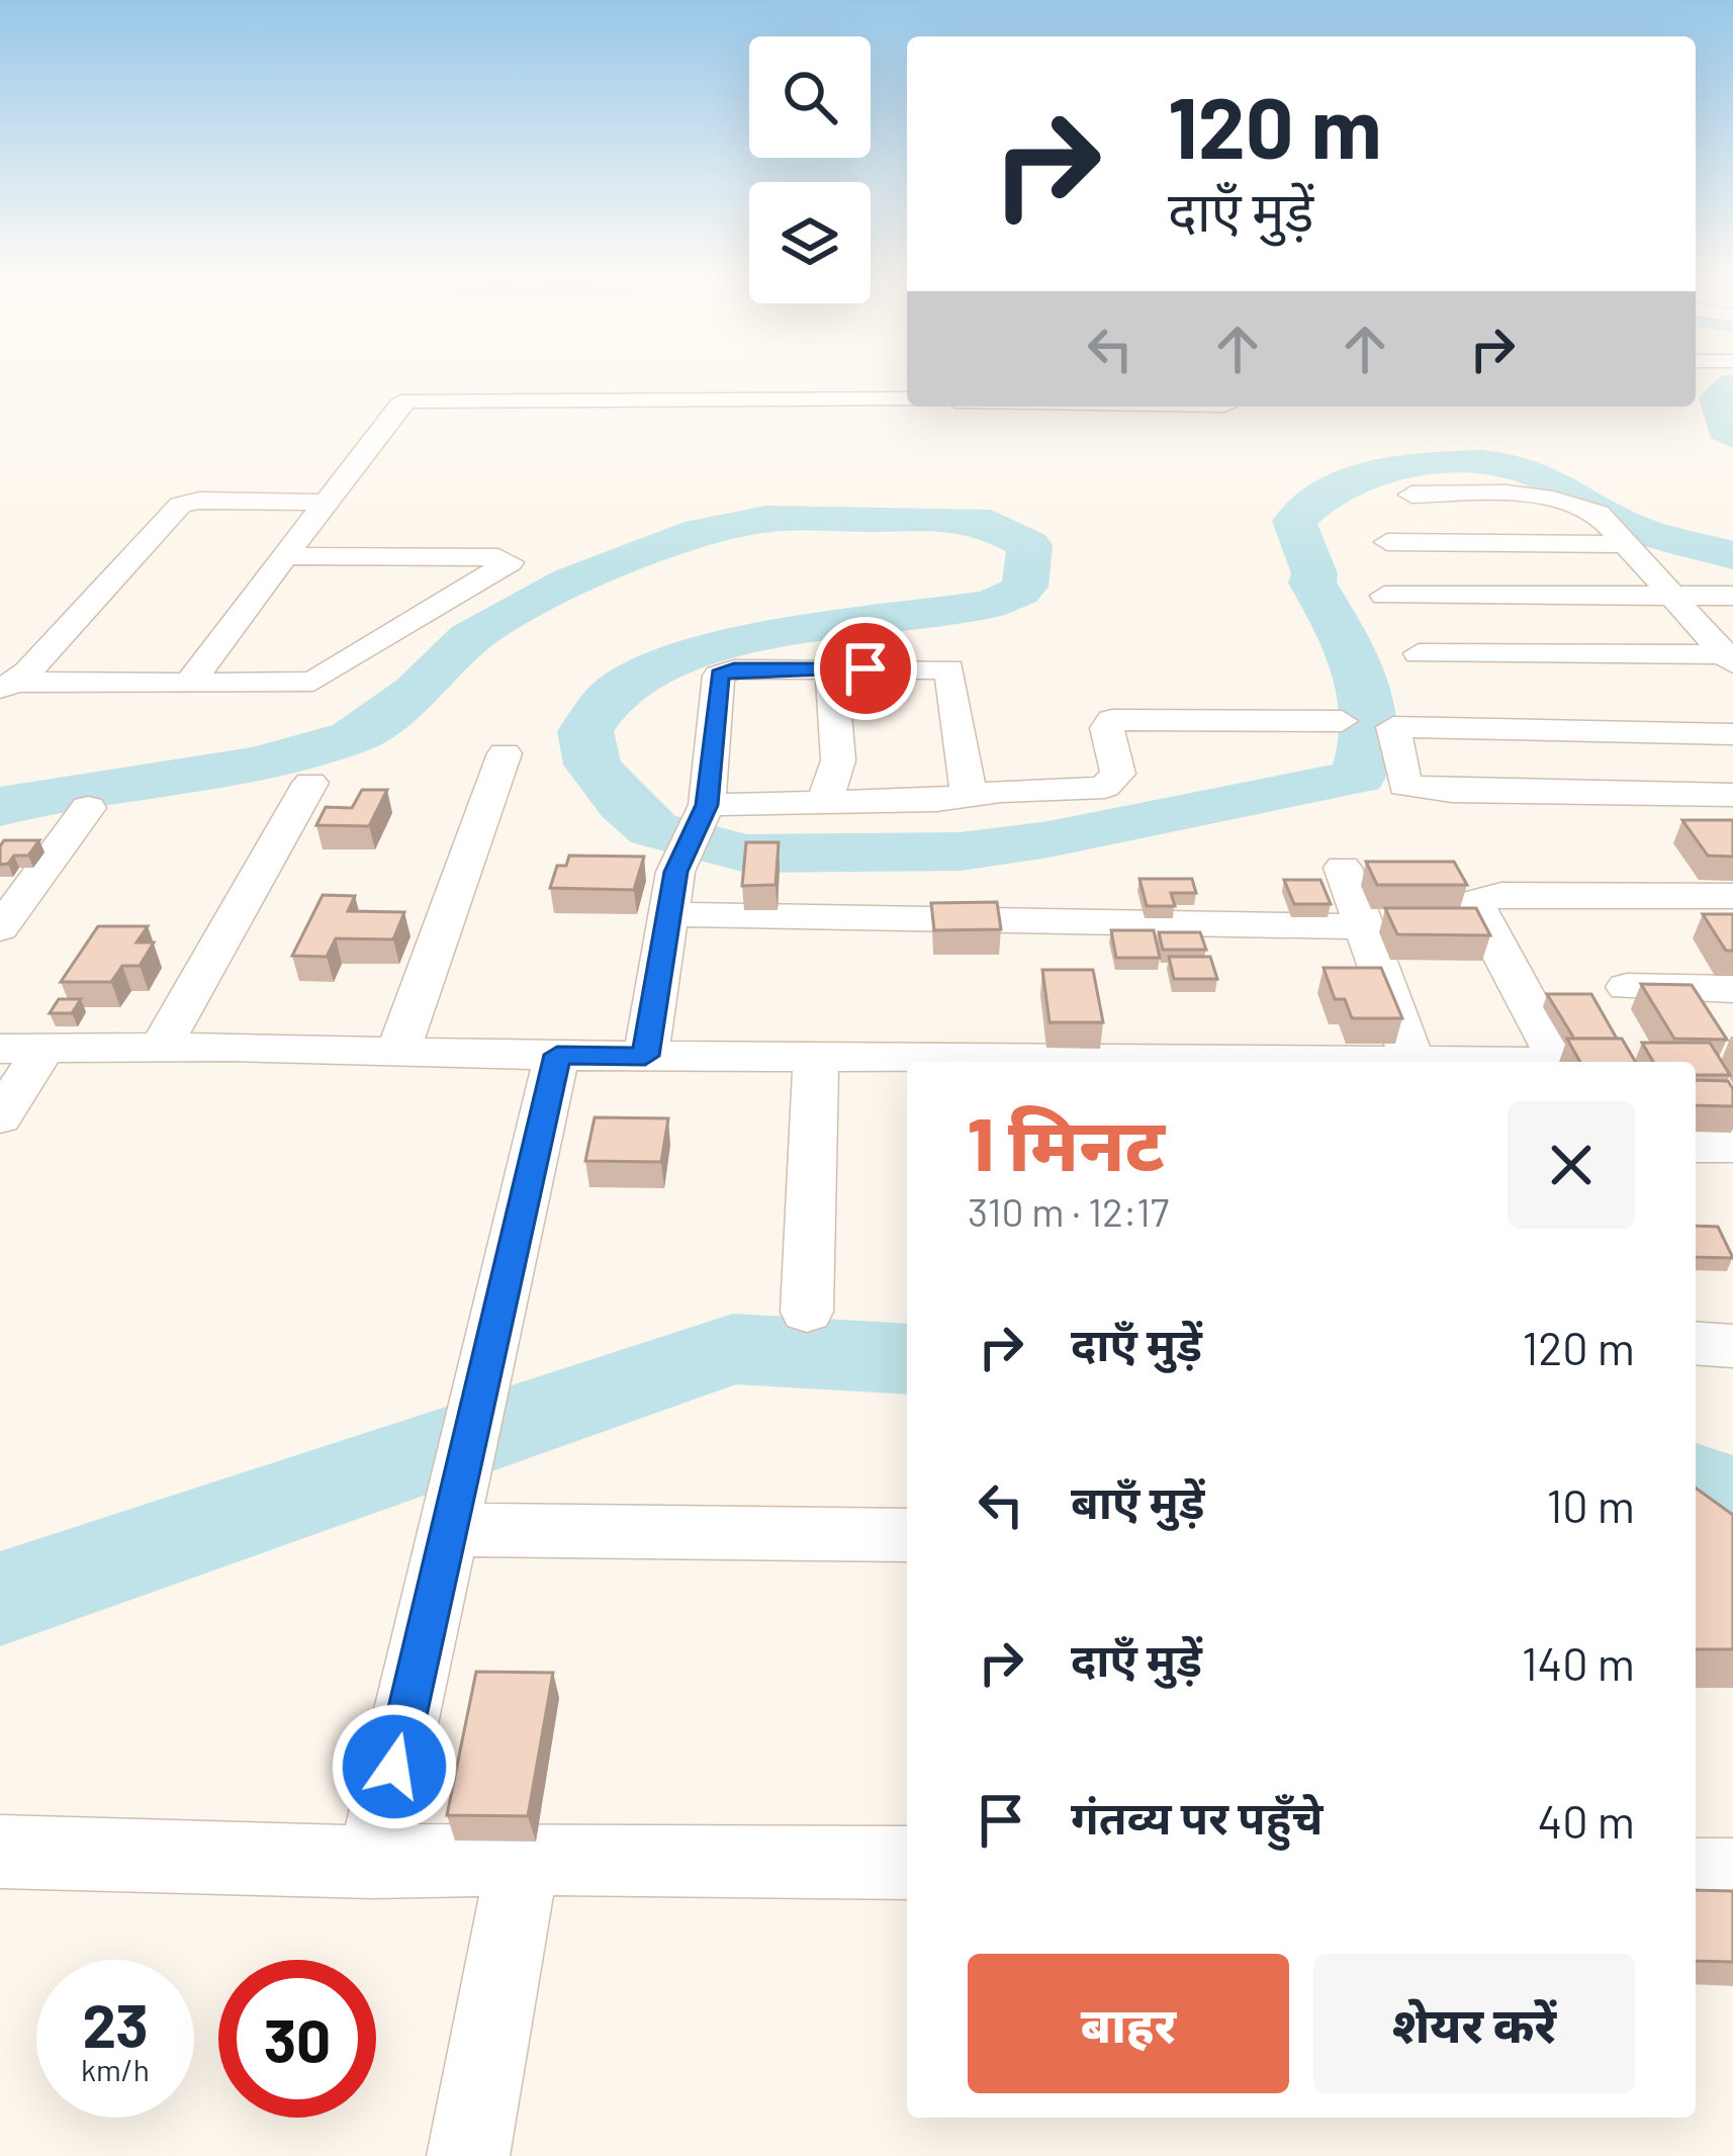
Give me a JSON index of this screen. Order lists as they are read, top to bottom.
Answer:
{
  "page": {
    "turn": ["120 m", "दाएँ मुड़ें"],
    "heading": ["1 मिनट", "310 m · 12:17"],
    "list": [
      {
        "name": "दाएँ मुड़ें",
        "value": "120 m"
      },
      {
        "name": "बाएँ मुड़ें",
        "value": "10 m"
      },
      {
        "name": "दाएँ मुड़ें",
        "value": "140 m"
      },
      {
        "name": "गंतव्य पर पहुँचे",
        "value": "40 m"
      }
    ],
    "buttons": ["बाहर", "शेयर करें"],
    "speed": "23 km/h",
    "limit": "30"
  }
}
